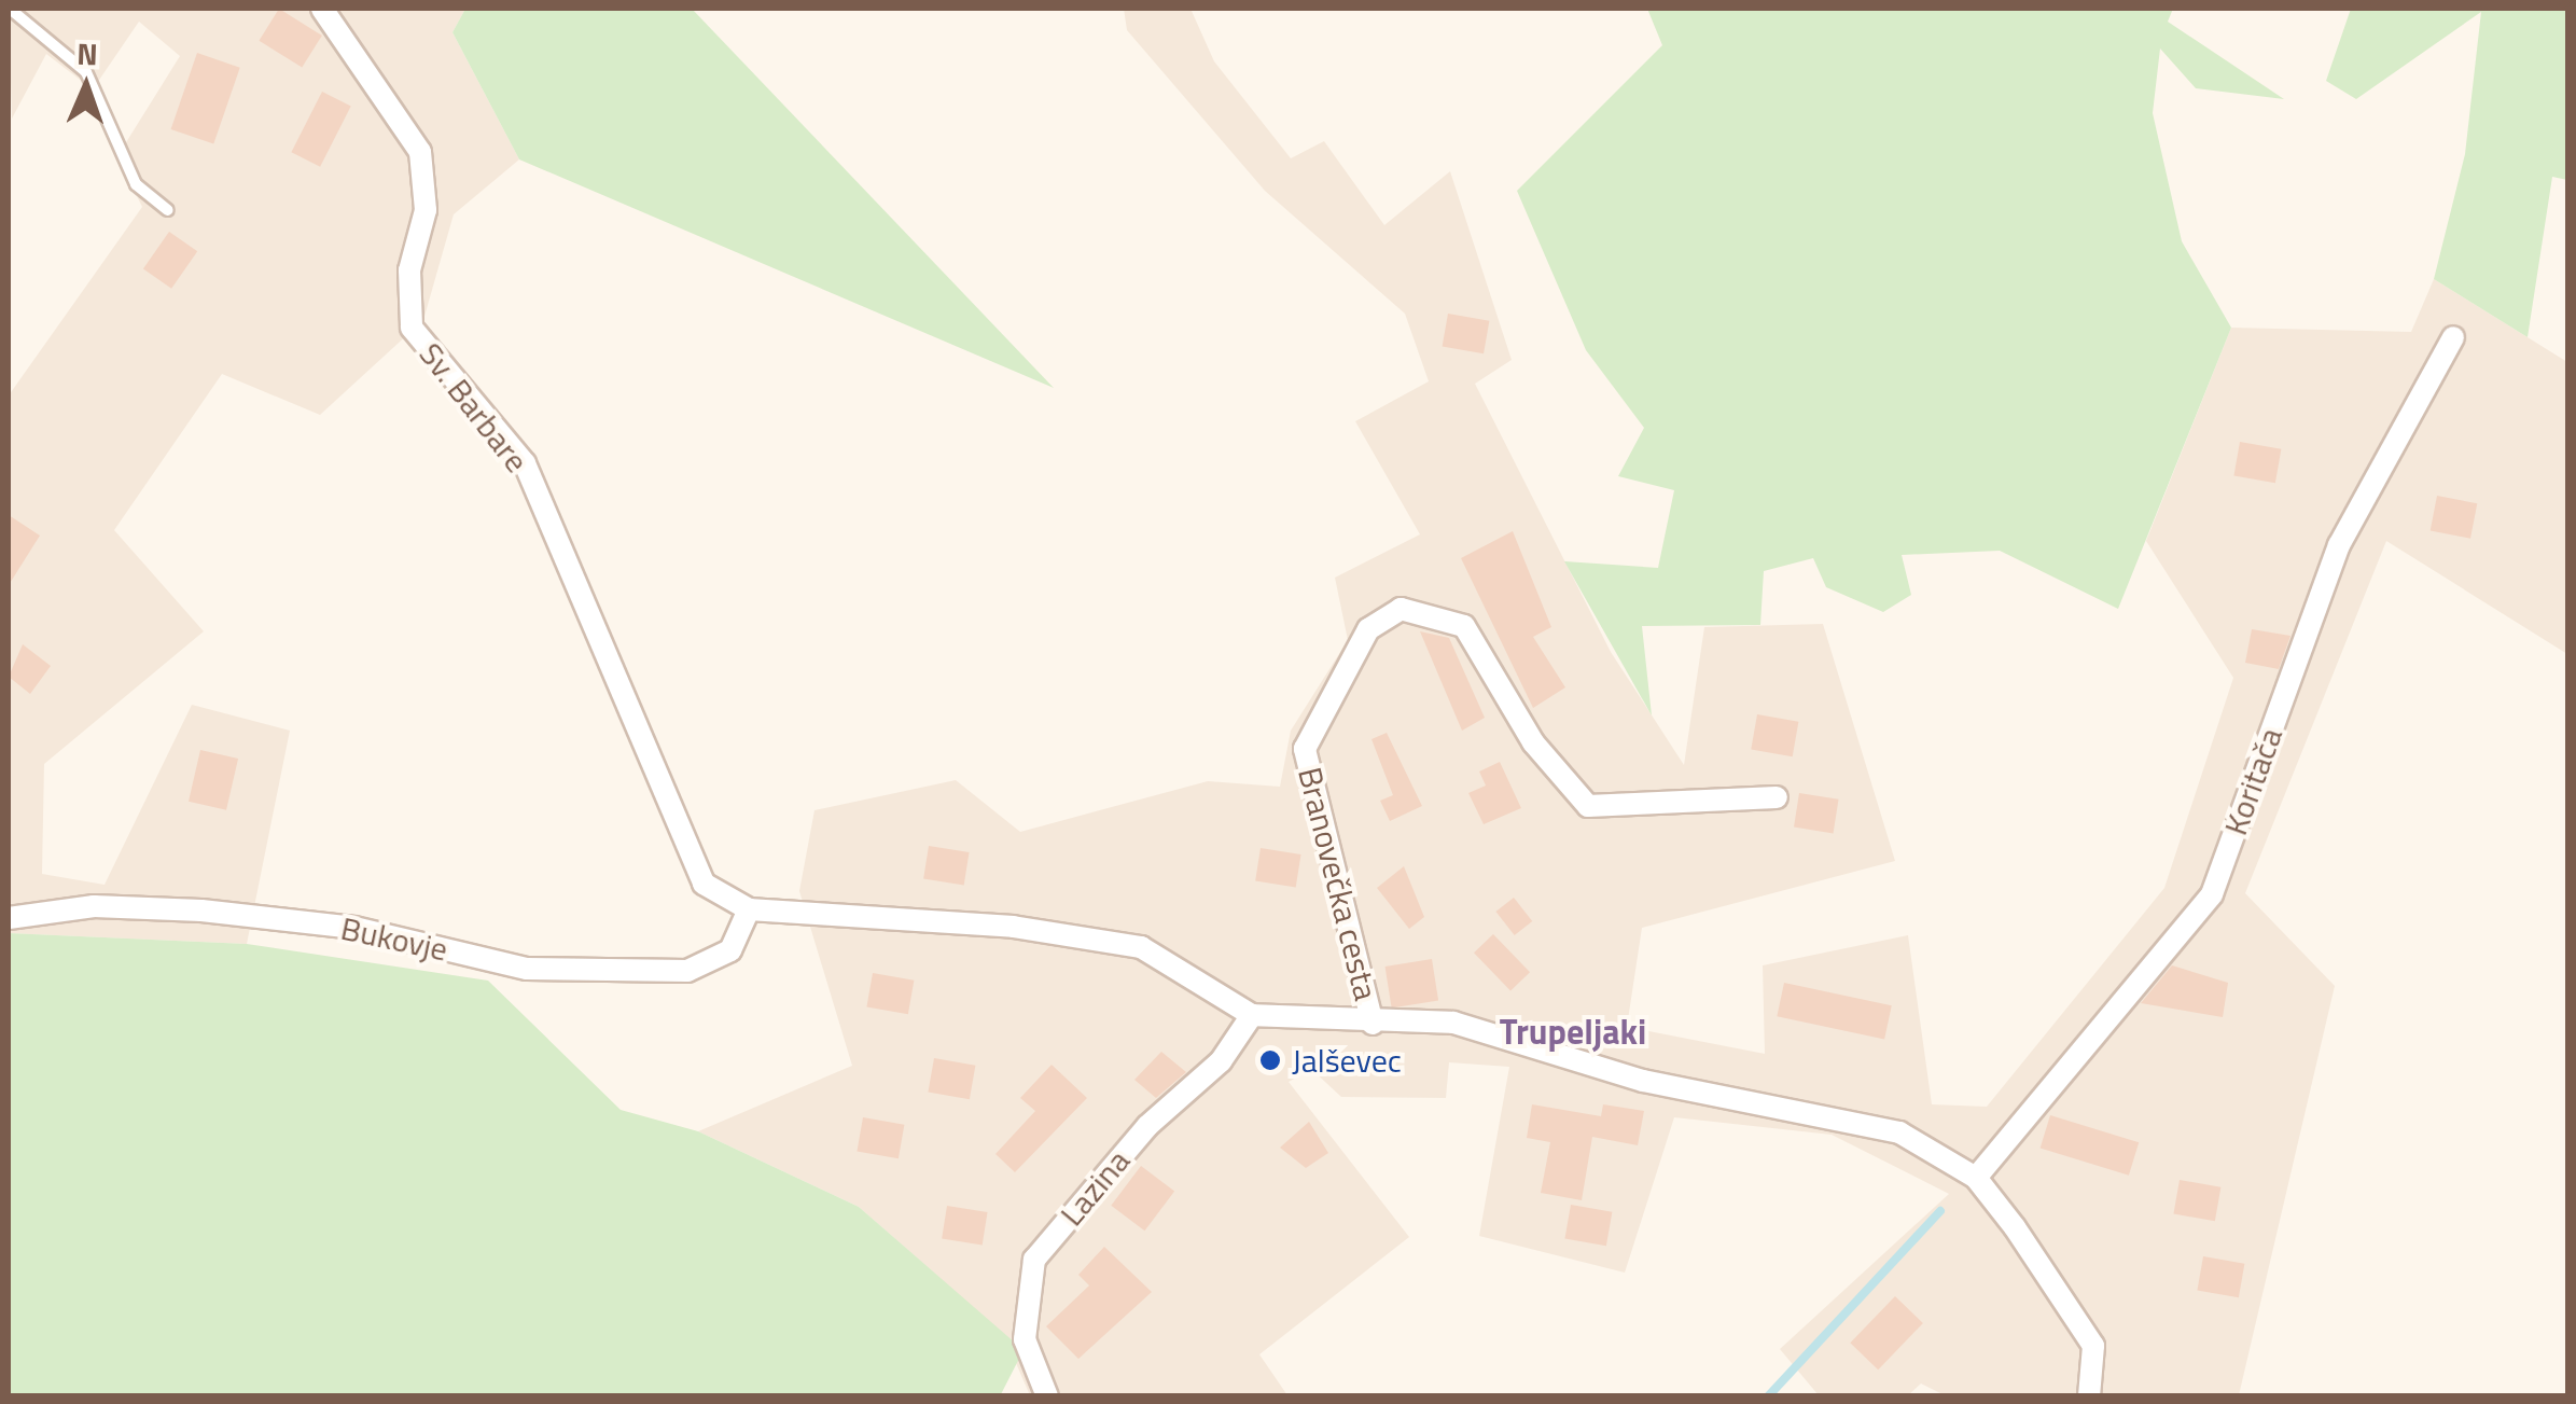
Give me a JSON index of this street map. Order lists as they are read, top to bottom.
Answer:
{
  "streets": {
    "street": [
      "Sv. Barbare",
      "Koritača",
      "Branovečka cesta",
      "Bukovje",
      "Lazina"
    ]
  },
  "crossings": [
    ["Sv. Barbare", "Branovečka cesta"],
    ["Sv. Barbare", "Bukovje"],
    ["Koritača", "Branovečka cesta"],
    ["Branovečka cesta", "Bukovje"],
    ["Branovečka cesta", "Lazina"]
  ],
  "districts": ["Trupeljaki"],
  "places": ["Jalševec"],
  "north": "top"
}
